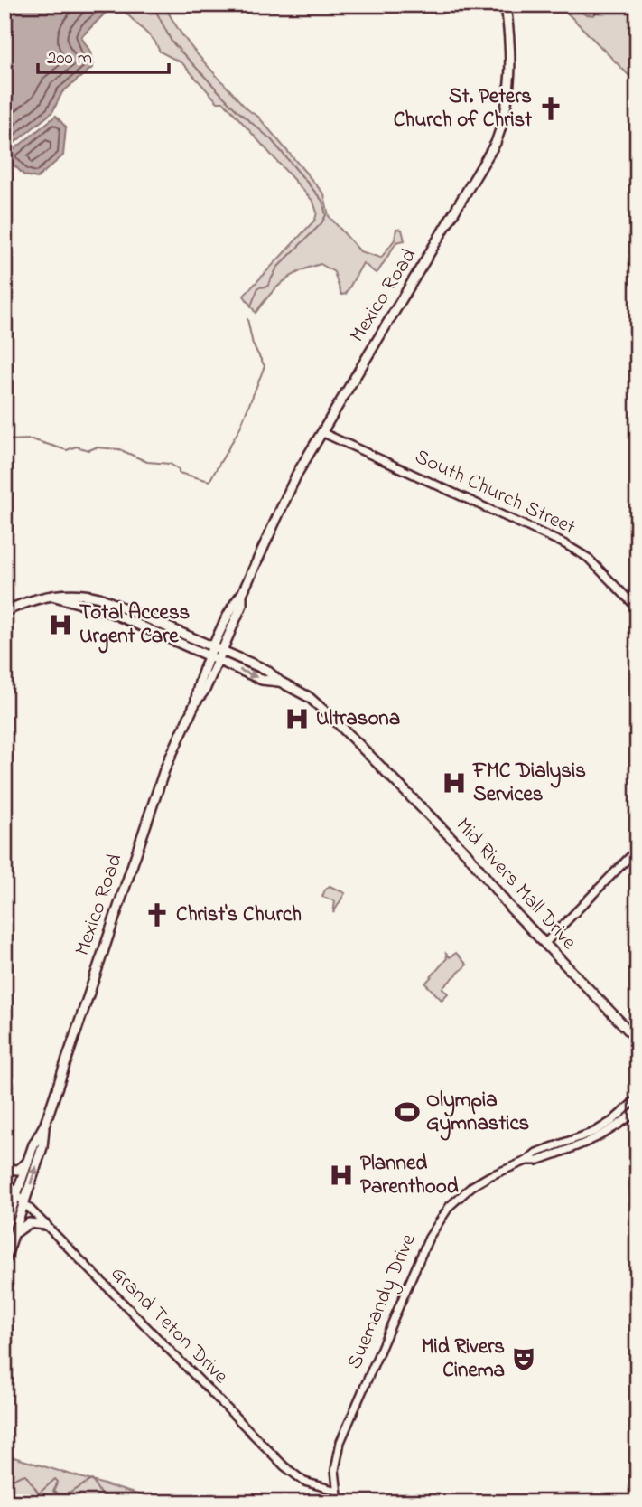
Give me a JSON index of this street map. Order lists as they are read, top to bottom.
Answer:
{
  "streets": {
    "main road": ["Mexico Road", "Mid Rivers Mall Drive"],
    "street": ["South Church Street", "Suemandy Drive", "Grand Teton Drive"]
  },
  "crossings": [
    ["Mexico Road", "South Church Street"],
    ["Mexico Road", "Mid Rivers Mall Drive"],
    ["Mexico Road", "Grand Teton Drive"],
    ["Suemandy Drive", "Grand Teton Drive"]
  ],
  "places": {
    "church": ["St. Peters Church of Christ", "Christ's Church"],
    "hospital": [
      "Total Access Urgent Care",
      "Ultrasona",
      "FMC Dialysis Services",
      "Planned Parenthood"
    ],
    "sports": ["Olympia Gymnastics"],
    "theatre": ["Mid Rivers Cinema"]
  },
  "scale_bar": "200 m"
}
